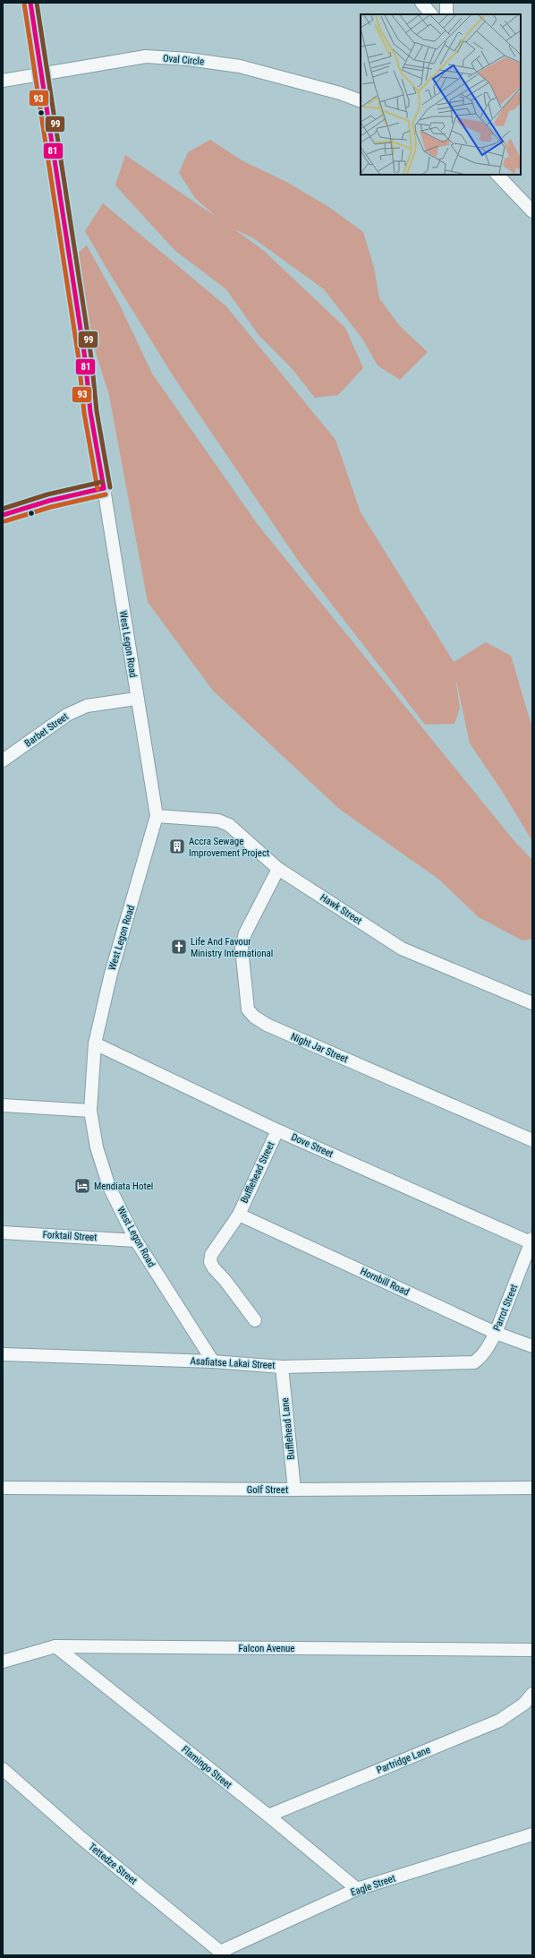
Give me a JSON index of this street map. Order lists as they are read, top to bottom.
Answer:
{
  "streets": {
    "street": [
      "Oval Circle",
      "West Legon Road",
      "Barbet Street",
      "Hawk Street",
      "Night Jar Street",
      "Dove Street",
      "Bufflehead Street",
      "Forktail Street",
      "Hornbill Road",
      "Parrot Street",
      "Asafiatse Lakai Street",
      "Bufflehead Lane",
      "Golf Street",
      "Falcon Avenue",
      "Partridge Lane",
      "Flamingo Street",
      "Tettedze Street",
      "Eagle Street"
    ]
  },
  "crossings": [
    ["West Legon Road", "Barbet Street"],
    ["West Legon Road", "Hawk Street"],
    ["West Legon Road", "Dove Street"],
    ["West Legon Road", "Forktail Street"],
    ["West Legon Road", "Asafiatse Lakai Street"],
    ["Hawk Street", "Night Jar Street"],
    ["Dove Street", "Bufflehead Street"],
    ["Dove Street", "Parrot Street"],
    ["Bufflehead Street", "Hornbill Road"],
    ["Hornbill Road", "Parrot Street"],
    ["Parrot Street", "Asafiatse Lakai Street"],
    ["Asafiatse Lakai Street", "Bufflehead Lane"],
    ["Bufflehead Lane", "Golf Street"],
    ["Falcon Avenue", "Flamingo Street"],
    ["Partridge Lane", "Flamingo Street"],
    ["Flamingo Street", "Eagle Street"],
    ["Tettedze Street", "Eagle Street"]
  ],
  "places": {
    "building": ["Accra Sewage Improvement Project"],
    "church": ["Life And Favour Ministry International"],
    "hotel": ["Mendiata Hotel"]
  },
  "lines": ["transit line 81", "transit line 99", "transit line 93"]
}
